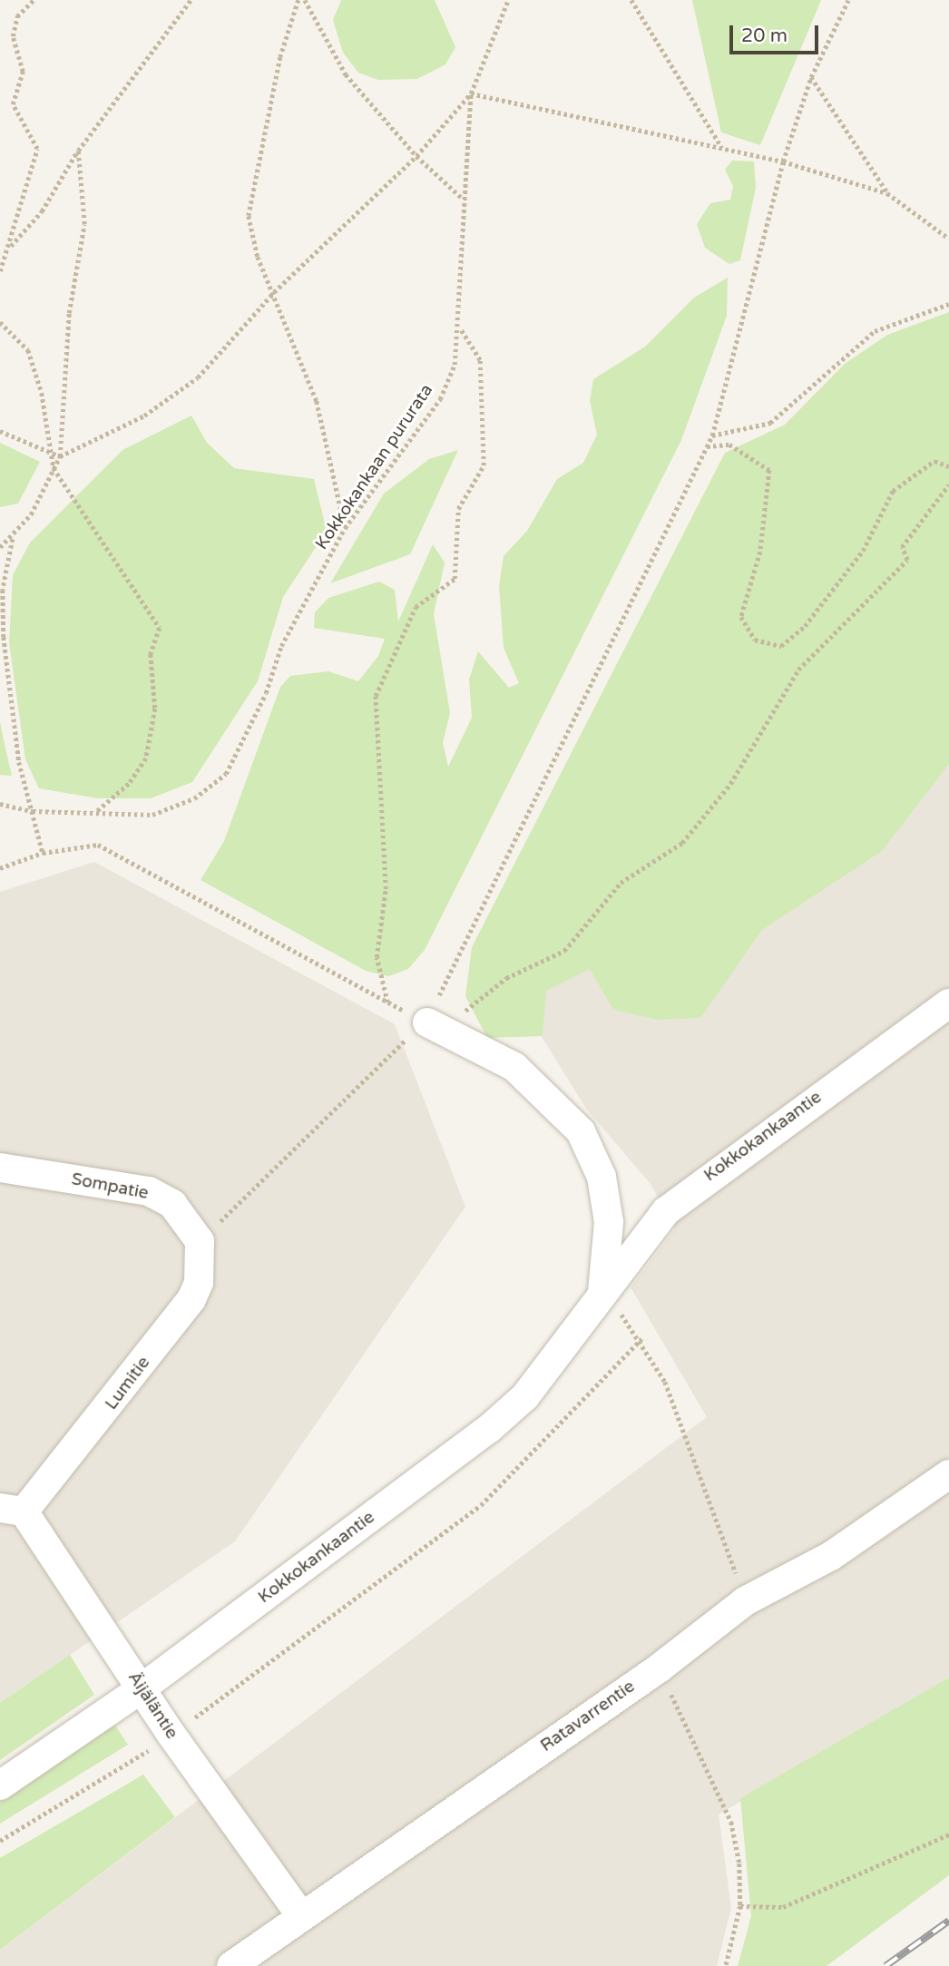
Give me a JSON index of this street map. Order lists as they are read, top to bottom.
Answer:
{
  "streets": {
    "street": [
      "Kokkokankaantie",
      "Sompatie",
      "Lumitie",
      "Äijäläntie",
      "Ratavarrentie"
    ],
    "path": ["Kokkokankaan pururata"]
  },
  "crossings": [
    ["Kokkokankaantie", "Äijäläntie"],
    ["Sompatie", "Lumitie"],
    ["Lumitie", "Äijäläntie"],
    ["Äijäläntie", "Ratavarrentie"]
  ],
  "scale_bar": "20 m"
}
